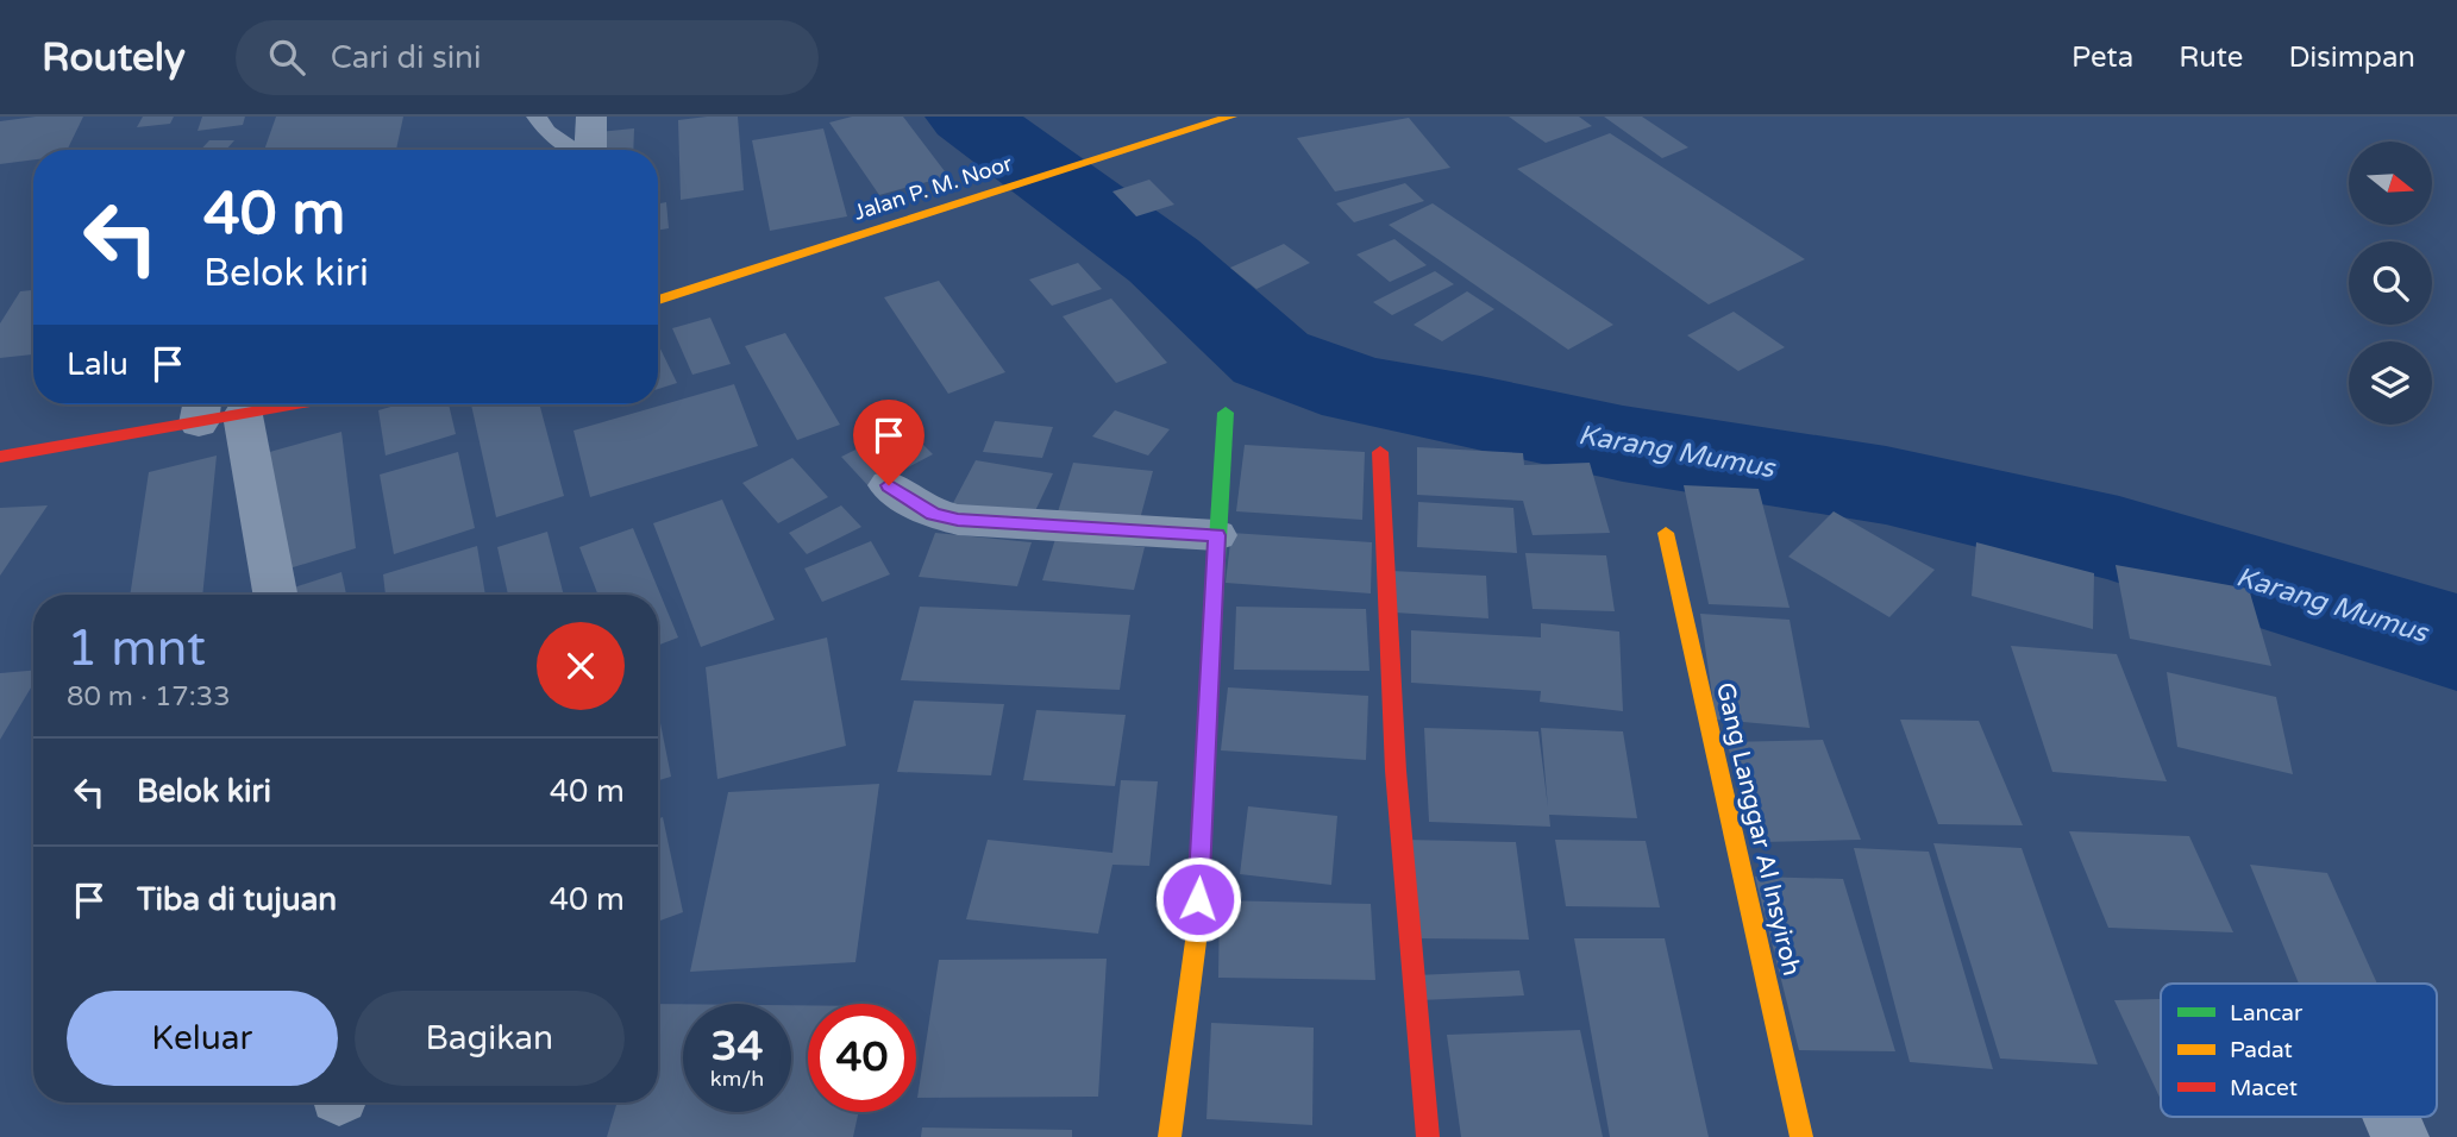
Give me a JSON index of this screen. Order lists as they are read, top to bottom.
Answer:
{
  "streets": {
    "main road": ["Jalan P. M. Noor", "Gang Langgar Al Insyiroh"]
  },
  "water": ["Karang Mumus"],
  "legend": ["Lancar", "Padat", "Macet"],
  "north": "right",
  "page": {
    "header": "Routely",
    "search": "Cari di sini",
    "nav": ["Peta", "Rute", "Disimpan"],
    "turn": ["40 m", "Belok kiri"],
    "then": "Lalu",
    "heading": ["1 mnt", "80 m · 17:33"],
    "list": [
      {
        "name": "Belok kiri",
        "value": "40 m"
      },
      {
        "name": "Tiba di tujuan",
        "value": "40 m"
      }
    ],
    "buttons": ["Keluar", "Bagikan"],
    "speed": "34 km/h",
    "limit": "40"
  }
}
